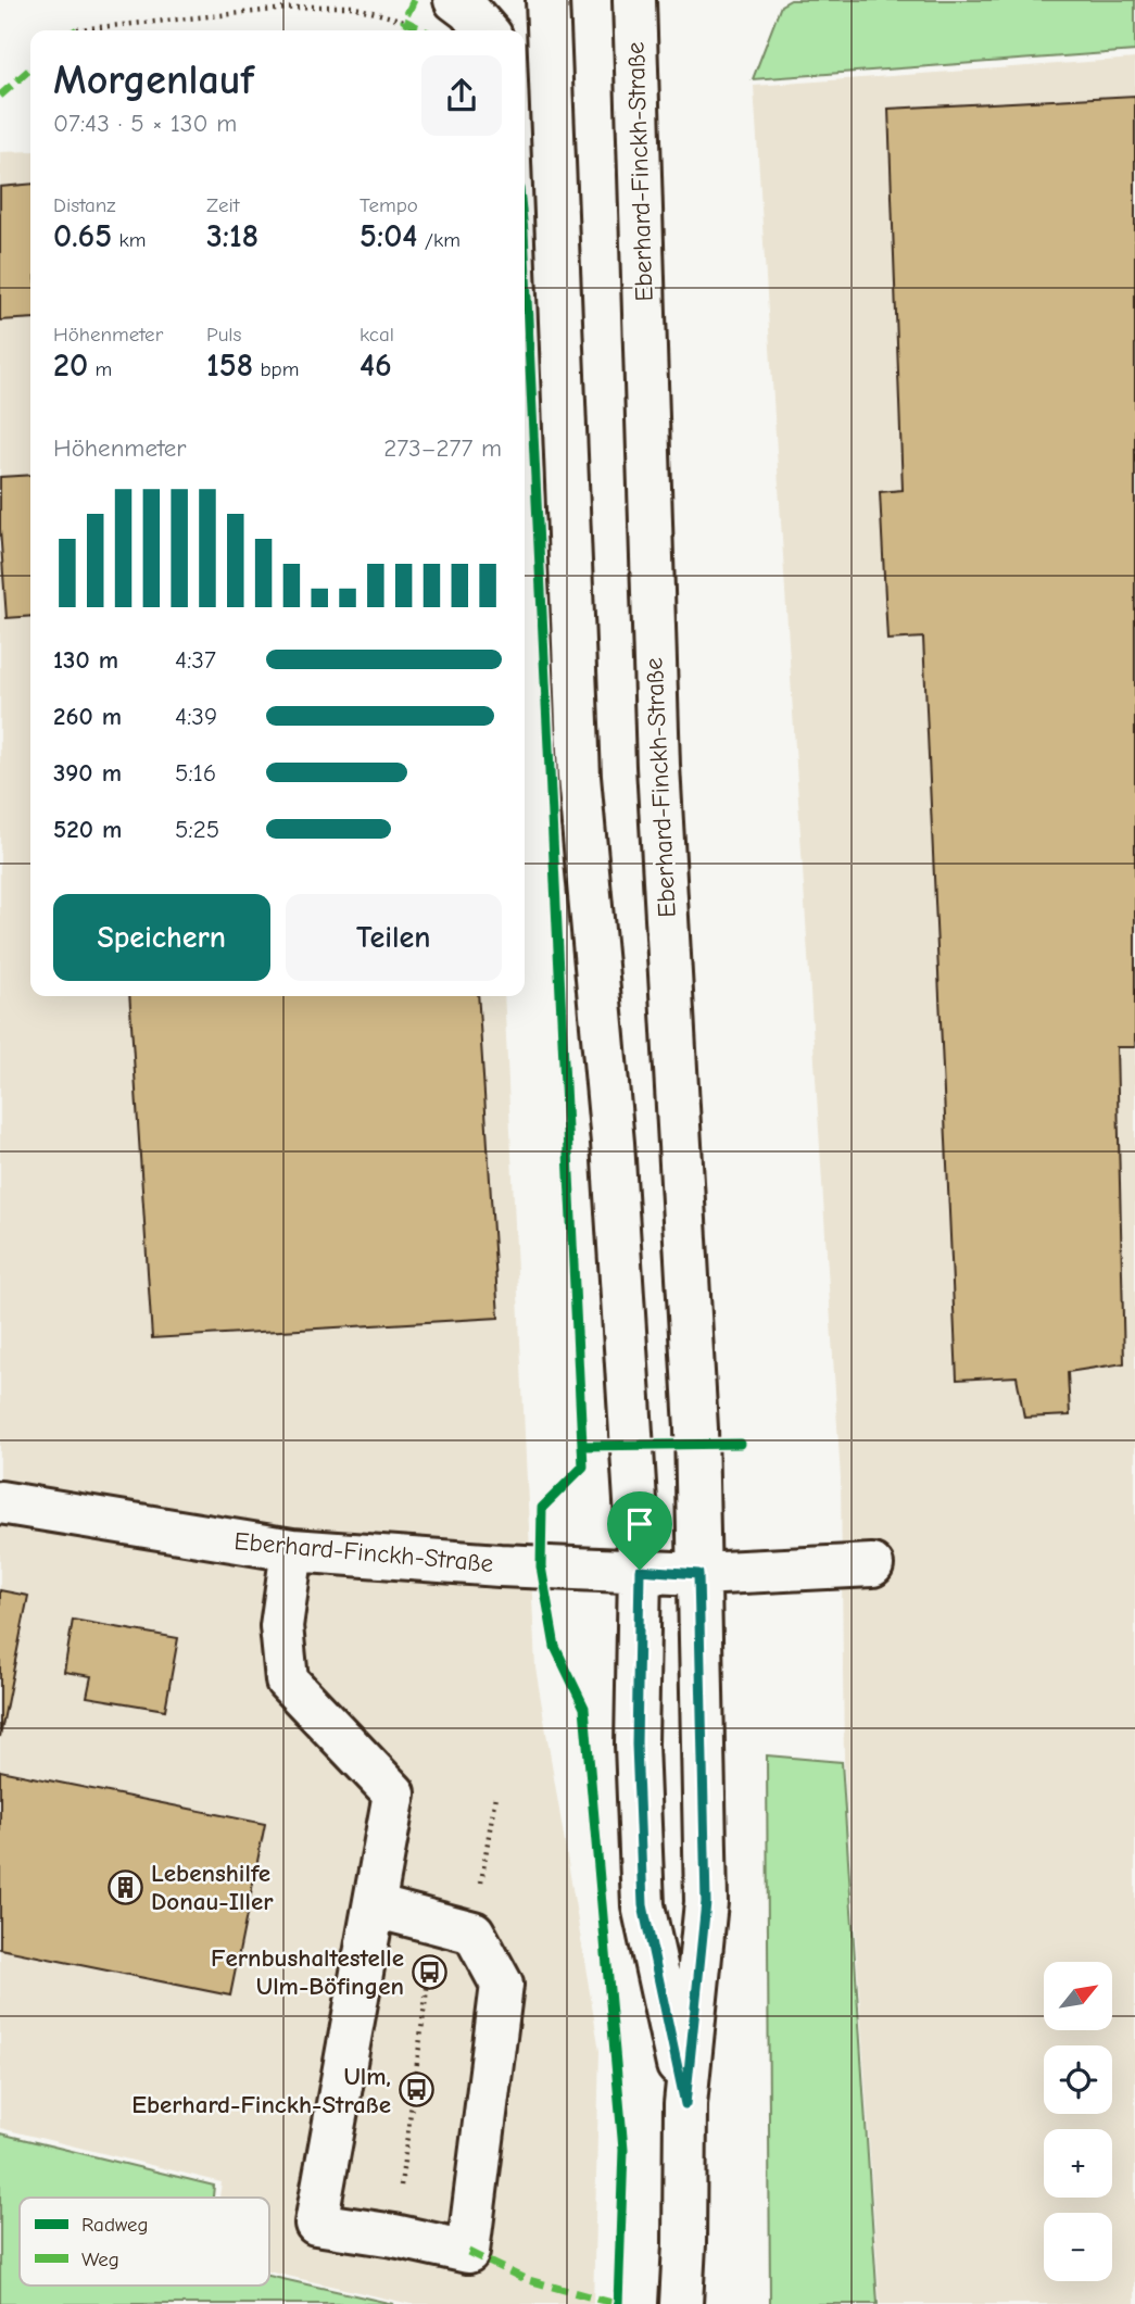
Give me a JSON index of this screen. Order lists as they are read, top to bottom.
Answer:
{
  "streets": {
    "street": ["Eberhard-Finckh-Straße"]
  },
  "places": {
    "building": ["Lebenshilfe Donau-Iller"],
    "bus stop": ["Fernbushaltestelle Ulm-Böfingen", "Ulm, Eberhard-Finckh-Straße"]
  },
  "legend": ["Radweg", "Weg"],
  "north": "top right",
  "page": {
    "heading": ["Morgenlauf", "07:43 · 5 × 130 m"],
    "stats": [
      ["Distanz", "0.65 km"],
      ["Zeit", "3:18"],
      ["Tempo", "5:04 /km"],
      ["Höhenmeter", "20 m"],
      ["Puls", "158 bpm"],
      ["kcal", "46"]
    ],
    "chart": ["Höhenmeter", "273–277 m"],
    "list": [
      {
        "name": "130 m",
        "note": "4:37"
      },
      {
        "name": "260 m",
        "note": "4:39"
      },
      {
        "name": "390 m",
        "note": "5:16"
      },
      {
        "name": "520 m",
        "note": "5:25"
      }
    ],
    "buttons": ["Speichern", "Teilen"],
    "map_buttons": ["+", "−"]
  }
}
